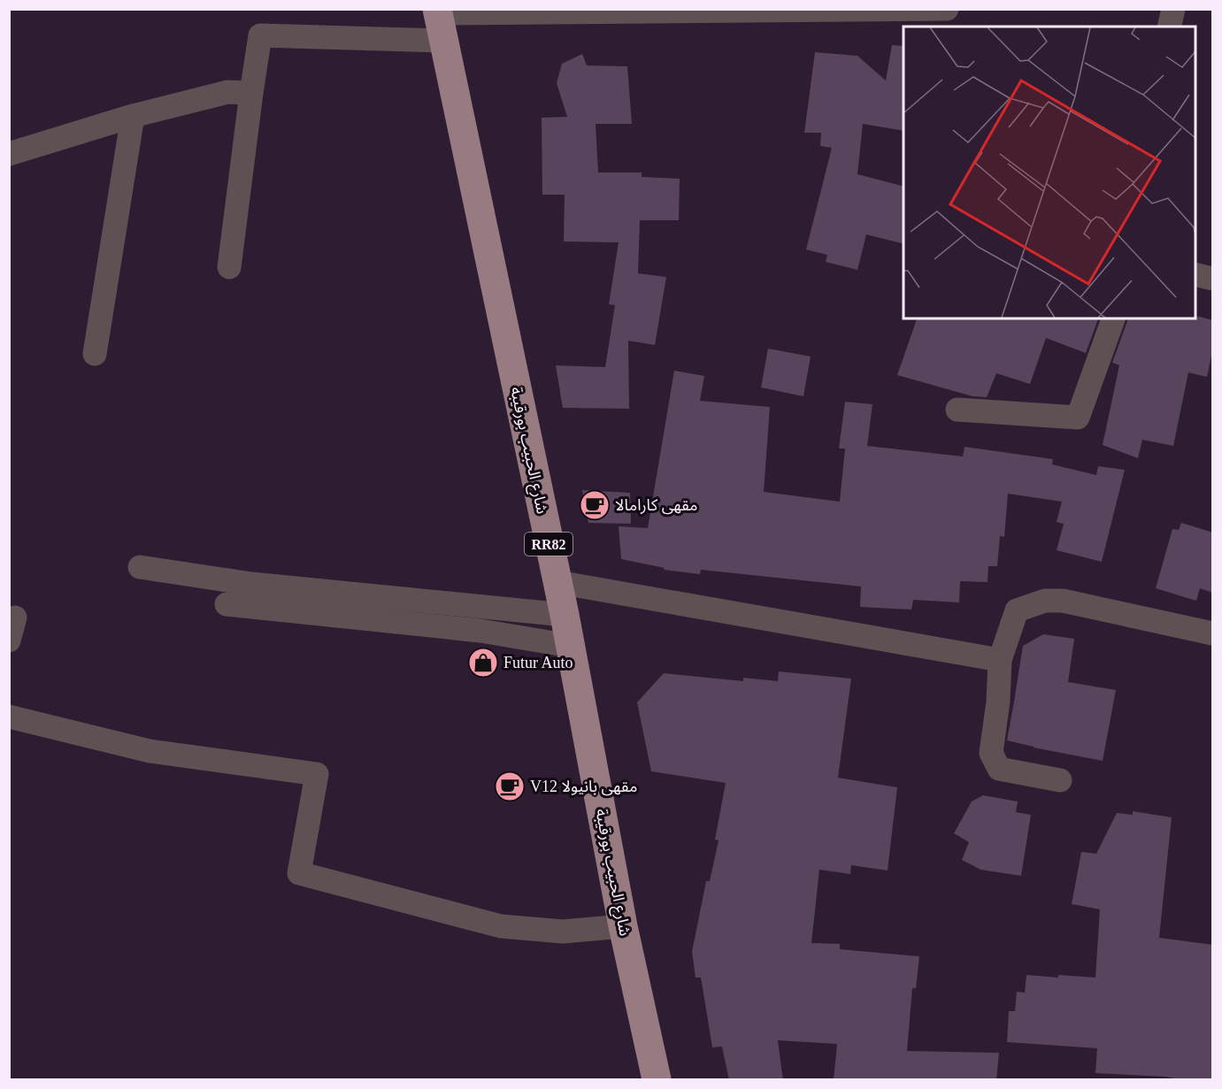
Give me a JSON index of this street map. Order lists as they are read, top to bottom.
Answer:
{
  "streets": {
    "main road": ["شارع الحبيب بورقيبة", "RR82"]
  },
  "places": {
    "cafe": ["مقهى كارامالا", "V12 مقهى بانيولا"],
    "shop": ["Futur Auto"]
  }
}
